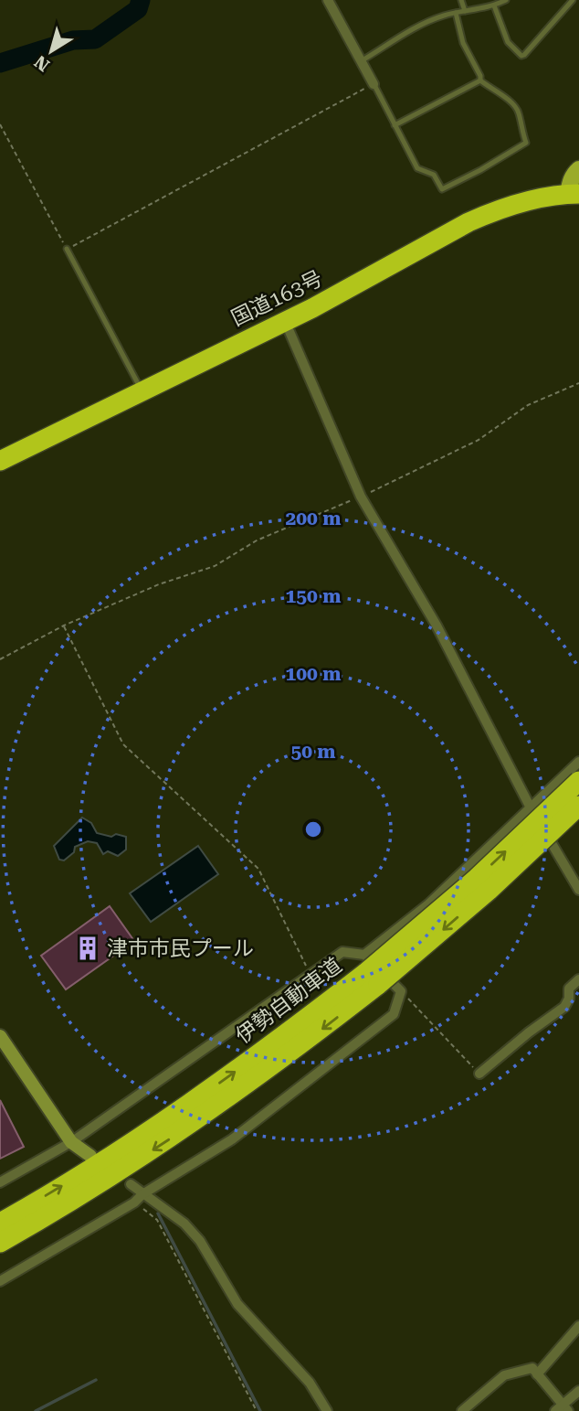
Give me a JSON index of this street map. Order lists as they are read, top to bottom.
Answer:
{
  "streets": {
    "highway": ["国道163号", "伊勢自動車道"]
  },
  "places": {
    "building": ["津市市民プール"]
  },
  "north": "bottom left",
  "rings": [
    "200 m",
    "150 m",
    "100 m",
    "50 m"
  ]
}
